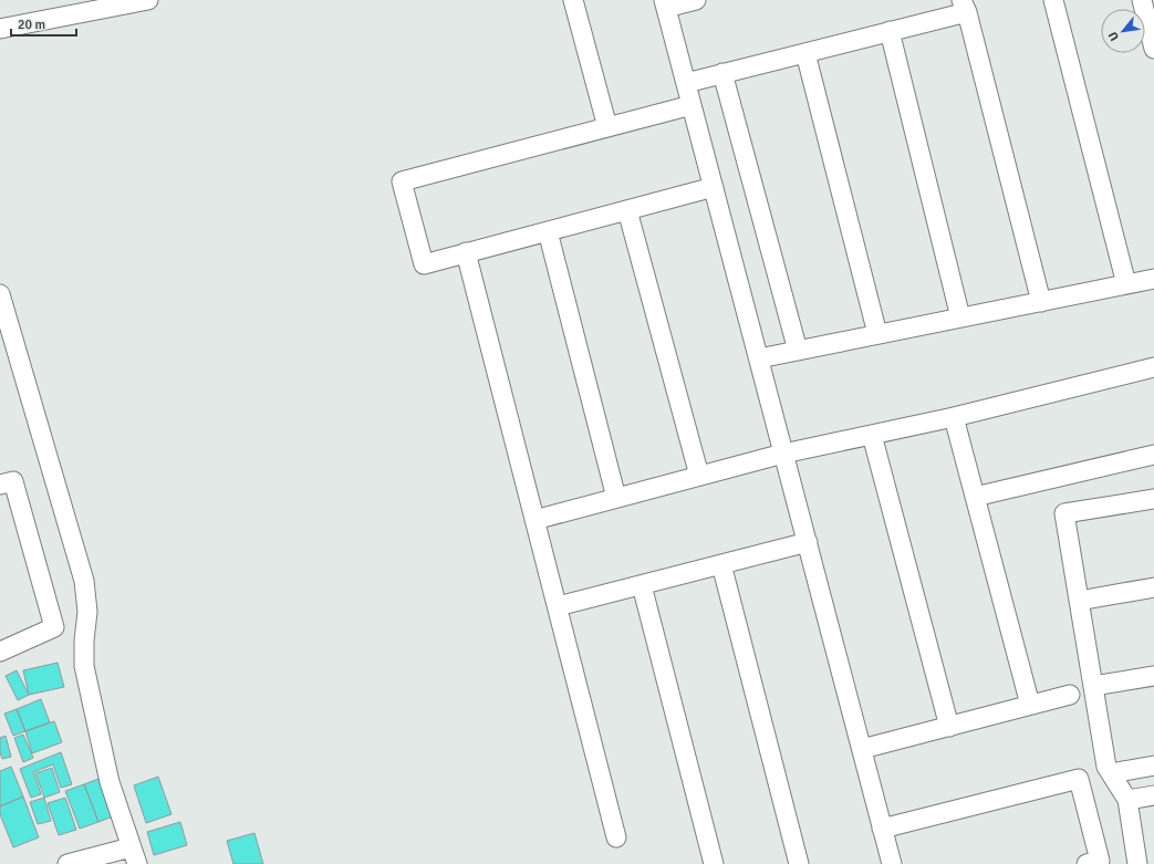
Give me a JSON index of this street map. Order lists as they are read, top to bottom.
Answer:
{
  "scale_bar": "20 m",
  "north": "bottom left"
}
